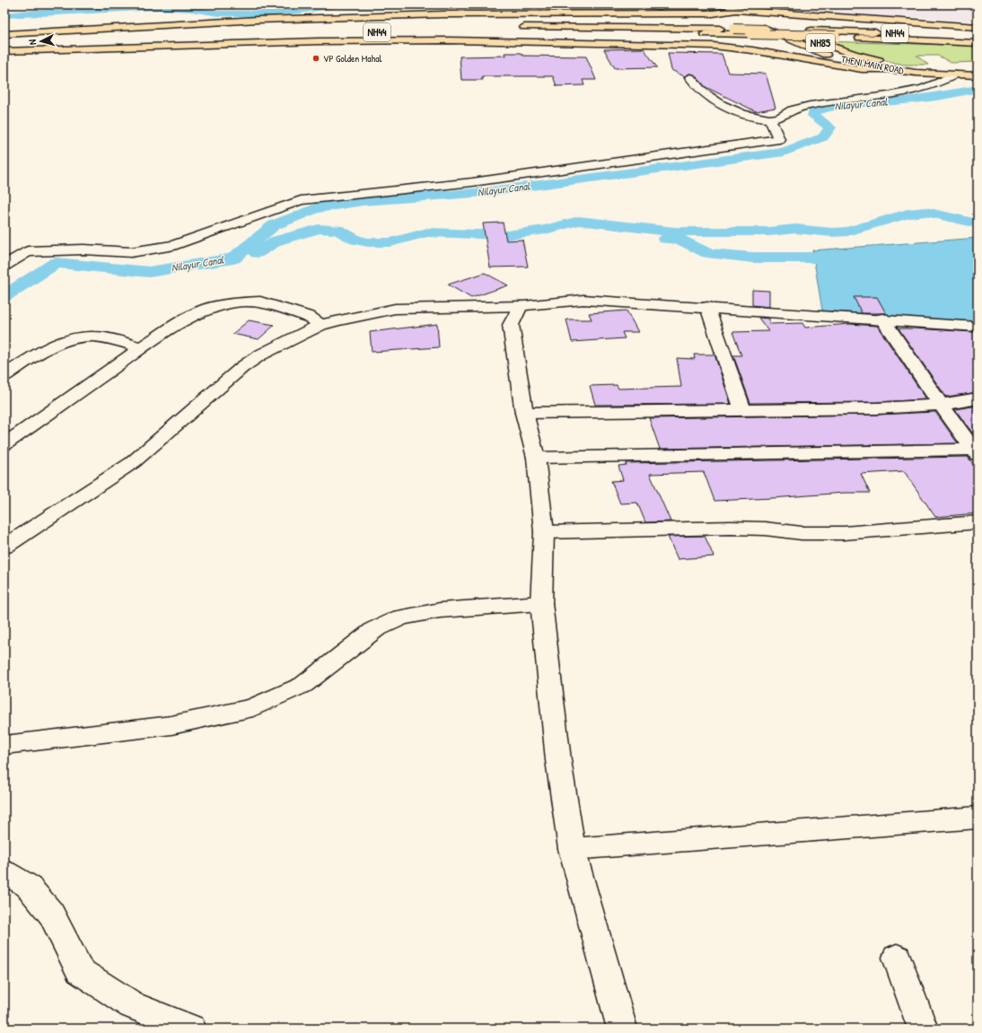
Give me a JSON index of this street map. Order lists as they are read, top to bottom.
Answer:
{
  "streets": {
    "main road": ["NH44", "NH85", "THENI MAIN ROAD"]
  },
  "water": ["Nilayur Canal"],
  "places": ["VP Golden Mahal"],
  "north": "left"
}
